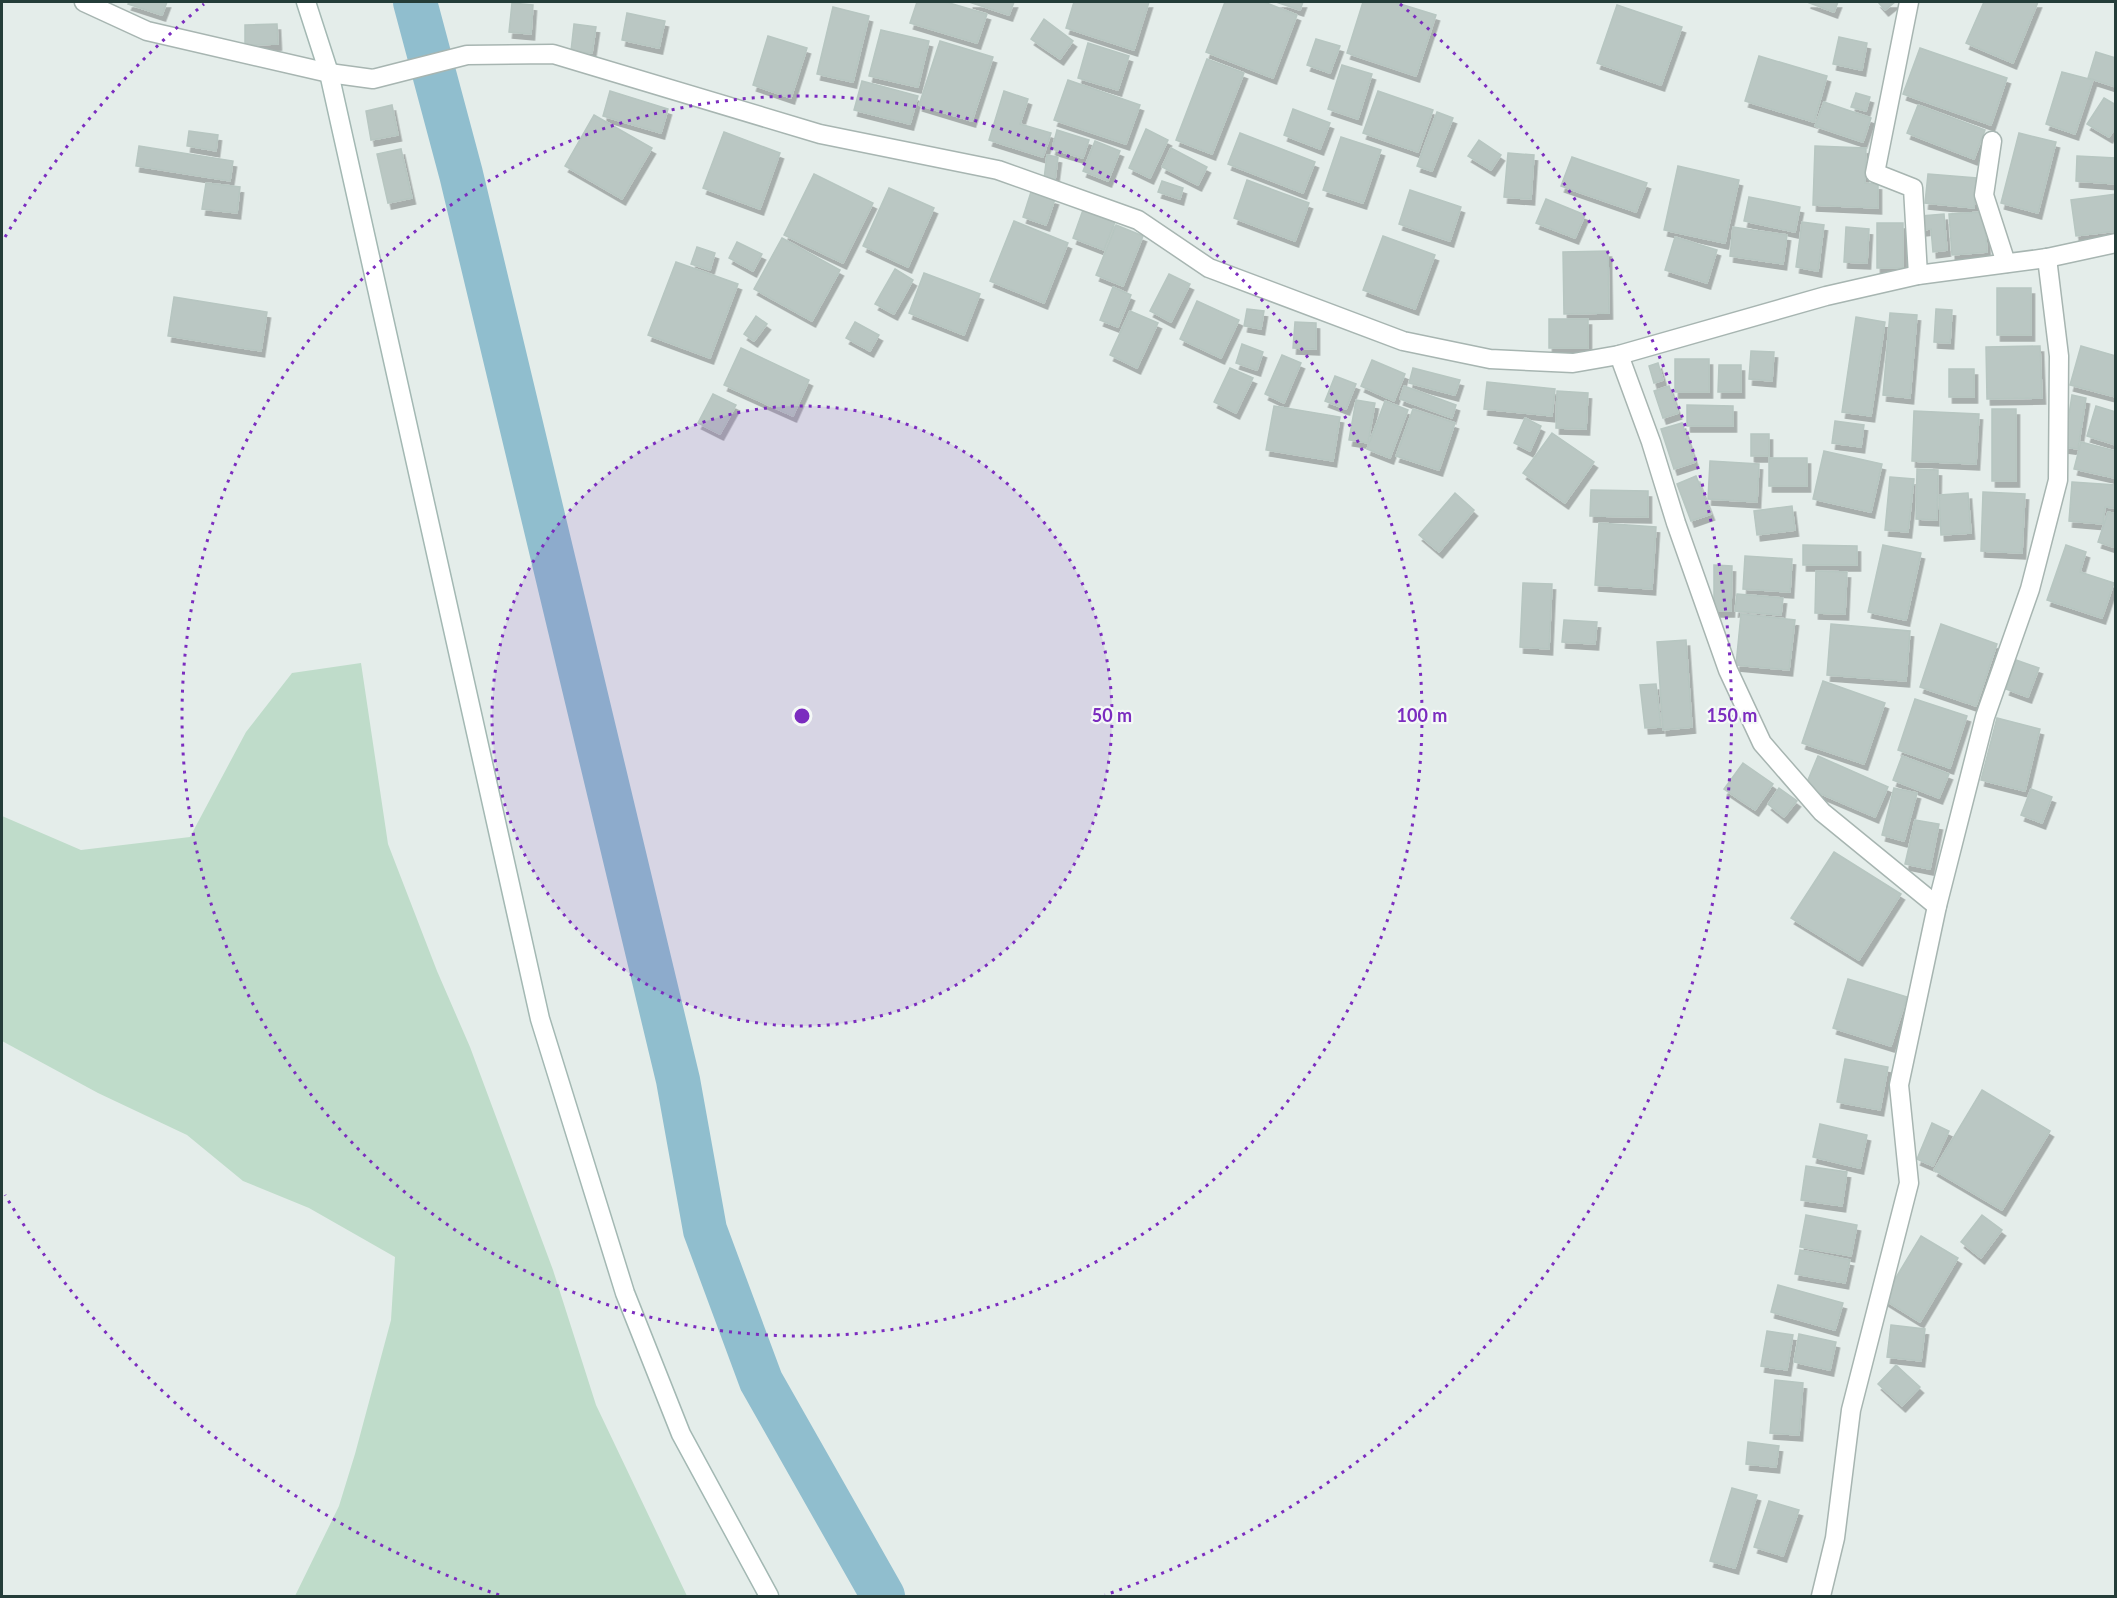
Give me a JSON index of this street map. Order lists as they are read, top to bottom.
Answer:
{
  "rings": ["50 m", "100 m", "150 m"]
}
